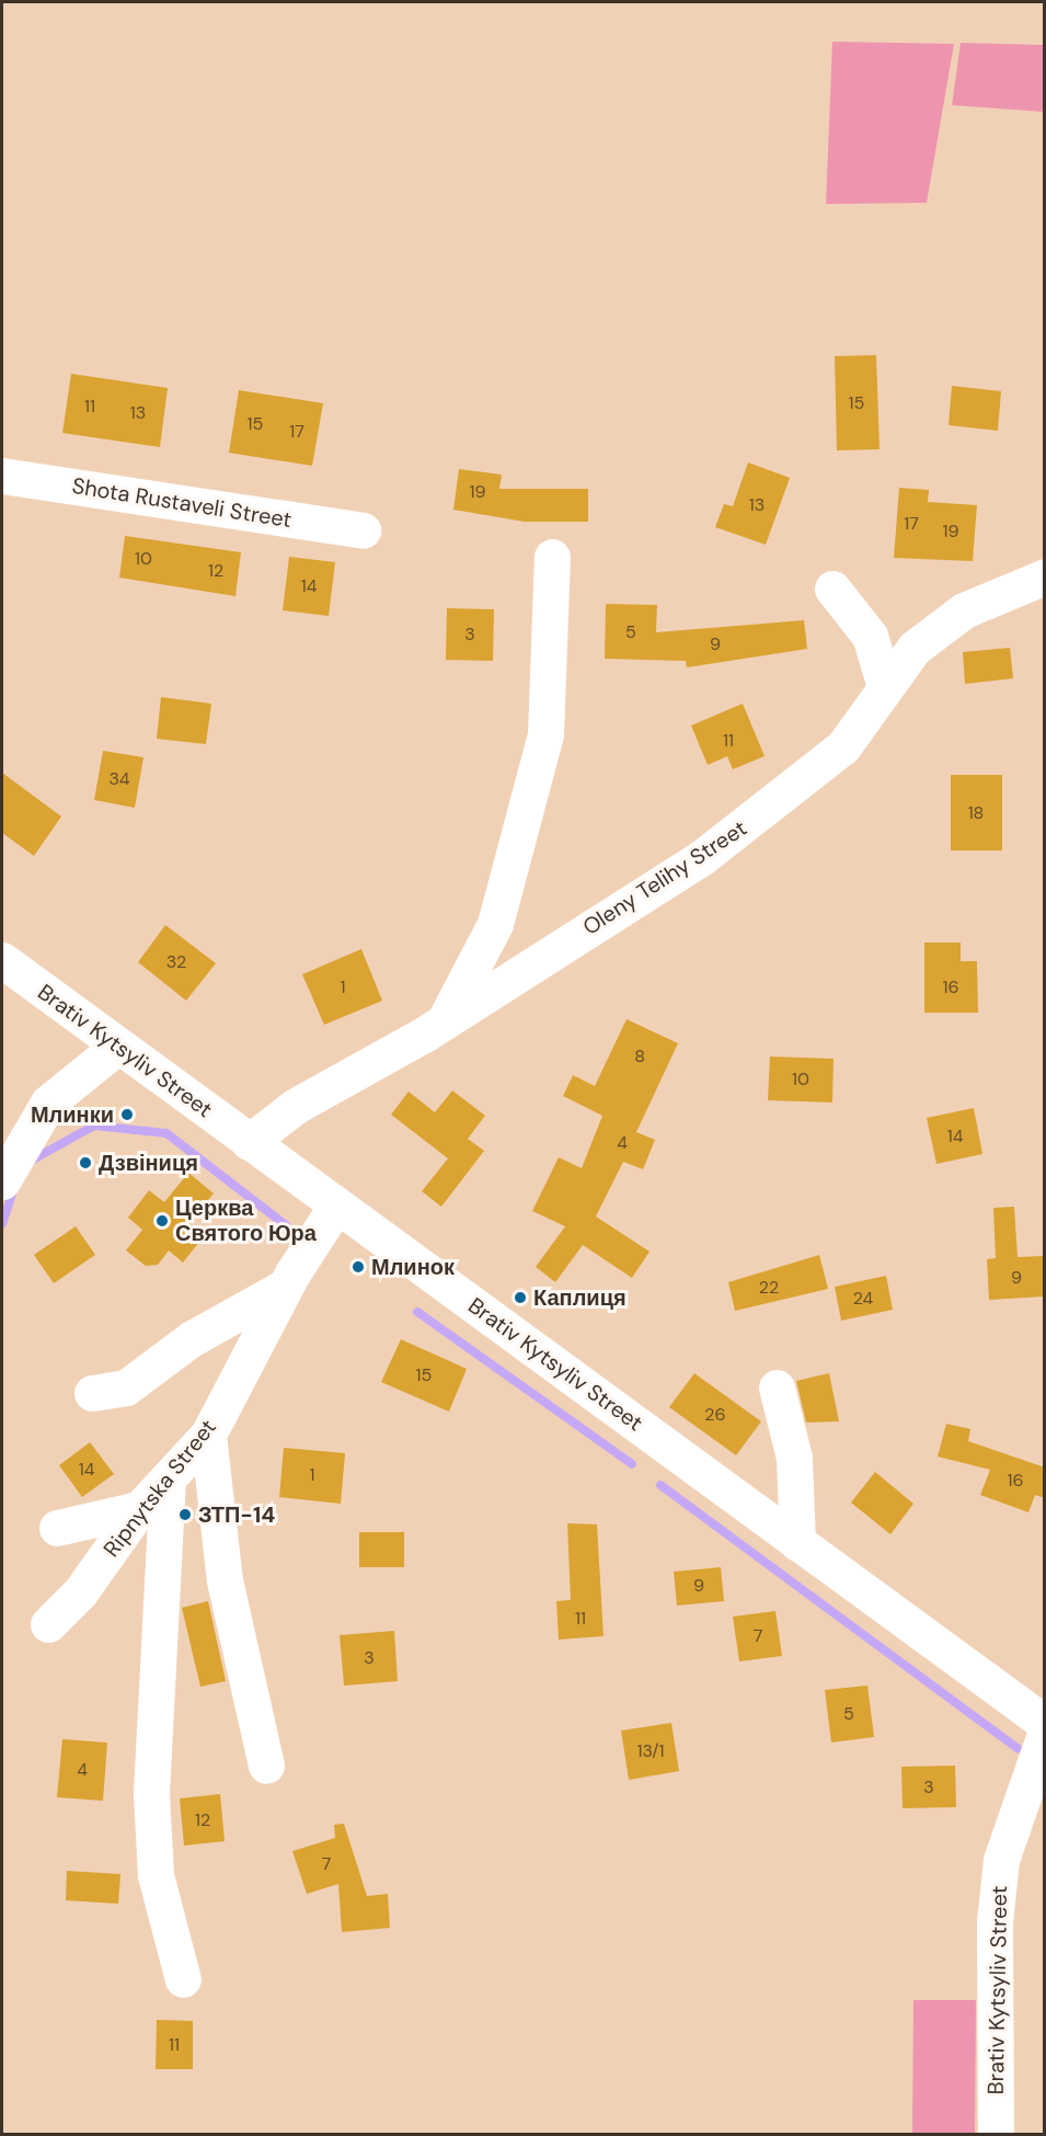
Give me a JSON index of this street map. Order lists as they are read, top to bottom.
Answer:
{
  "streets": {
    "street": [
      "Shota Rustaveli Street",
      "Oleny Telihy Street",
      "Brativ Kytsyliv Street",
      "Ripnytska Street"
    ]
  },
  "crossings": [
    ["Oleny Telihy Street", "Brativ Kytsyliv Street"],
    ["Brativ Kytsyliv Street", "Ripnytska Street"]
  ],
  "places": [
    "Млинки",
    "Дзвіниця",
    "Церква Святого Юра",
    "Млинок",
    "Каплиця",
    "ЗТП-14"
  ],
  "house_numbers": [
    "15",
    "11",
    "13",
    "15",
    "17",
    "19",
    "13",
    "17",
    "19",
    "10",
    "12",
    "14",
    "5",
    "3",
    "9",
    "11",
    "34",
    "18",
    "32",
    "1",
    "16",
    "8",
    "10",
    "14",
    "4",
    "9",
    "22",
    "24",
    "15",
    "26",
    "14",
    "1",
    "16",
    "9",
    "11",
    "7",
    "3",
    "5",
    "13/1",
    "4",
    "3",
    "12",
    "7",
    "11"
  ]
}
